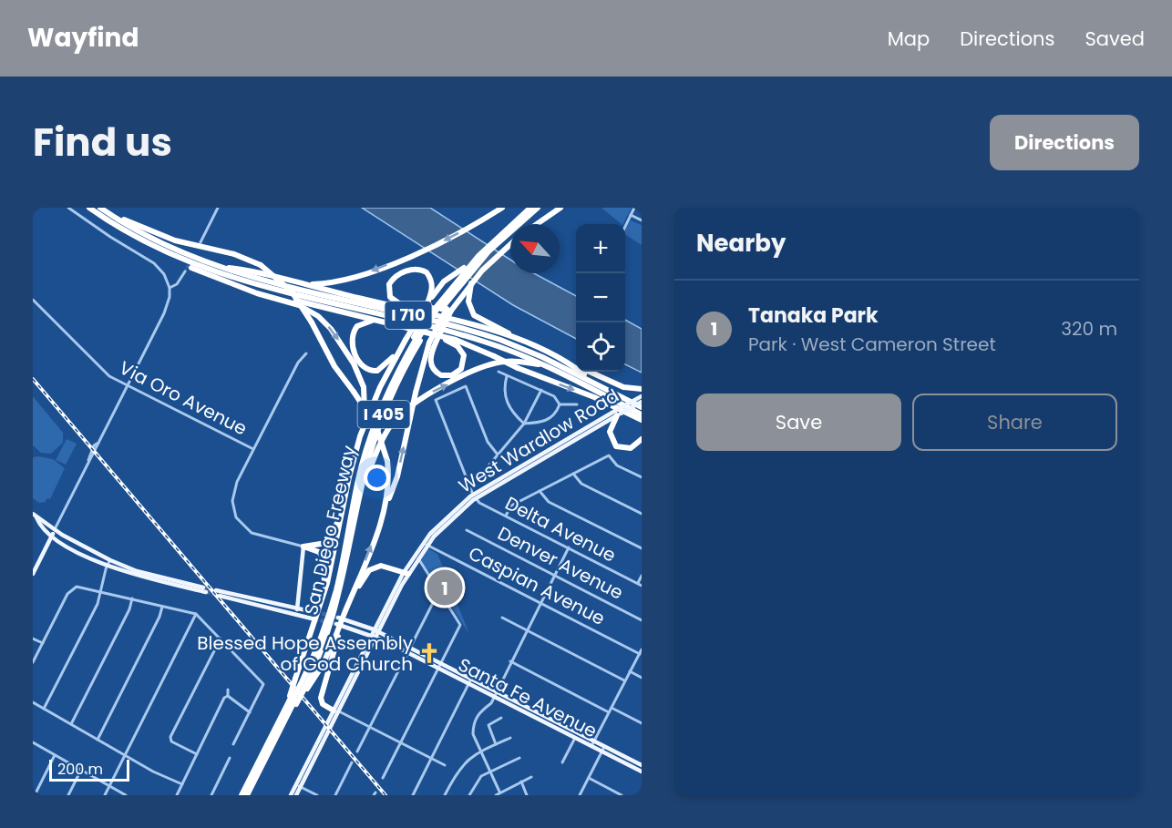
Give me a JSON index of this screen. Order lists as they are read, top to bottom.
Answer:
{
  "streets": {
    "highway": ["I 710", "I 405", "San Diego Freeway"],
    "main road": ["West Wardlow Road", "Santa Fe Avenue"],
    "street": [
      "Via Oro Avenue",
      "Delta Avenue",
      "Denver Avenue",
      "Caspian Avenue"
    ]
  },
  "crossings": [
    ["West Wardlow Road", "Delta Avenue"],
    ["West Wardlow Road", "Caspian Avenue"],
    ["West Wardlow Road", "Santa Fe Avenue"]
  ],
  "places": {
    "church": ["Blessed Hope Assembly of God Church"]
  },
  "scale_bar": "200 m",
  "north": "top left",
  "page": {
    "header": "Wayfind",
    "nav": ["Map", "Directions", "Saved"],
    "title": "Find us",
    "buttons": [
      "Directions",
      ["Save", "Share"]
    ],
    "heading": "Nearby",
    "map_buttons": ["+", "−"],
    "list": [
      {
        "mark": "1",
        "name": "Tanaka Park",
        "note": "Park · West Cameron Street",
        "value": "320 m"
      }
    ],
    "pins": "1",
    "scale": "200 m"
  }
}
